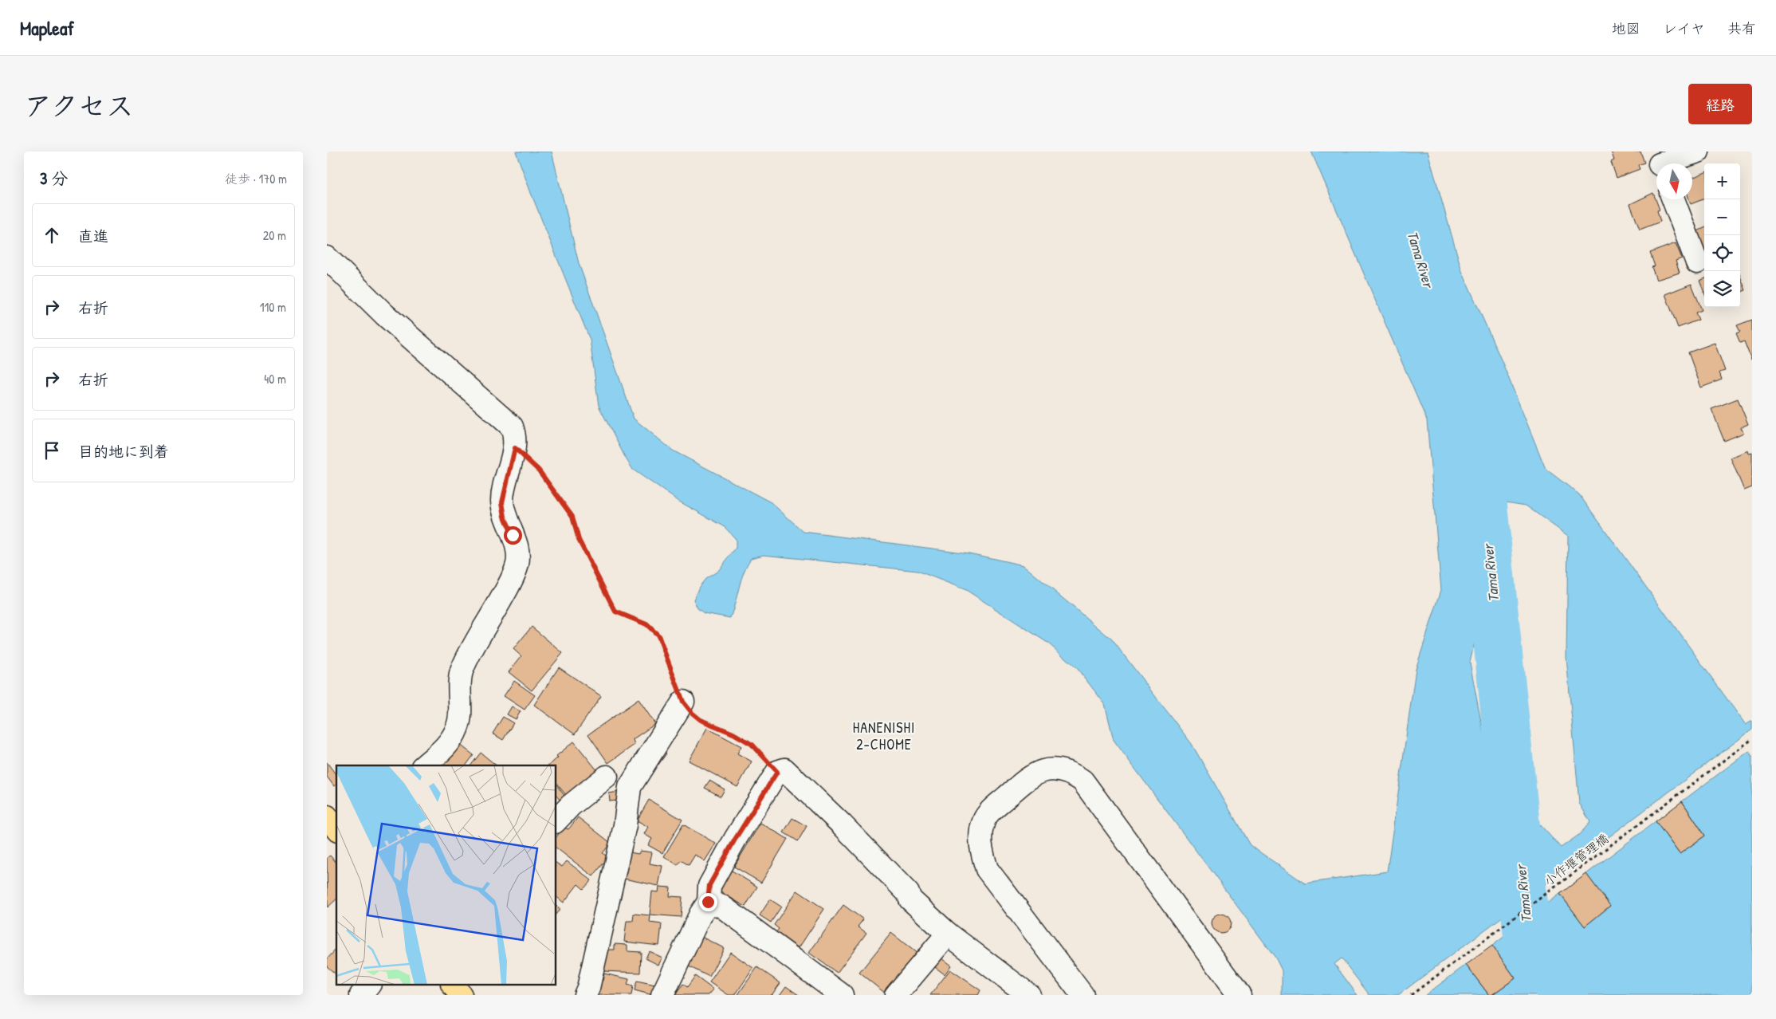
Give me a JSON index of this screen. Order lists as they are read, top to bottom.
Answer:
{
  "streets": {
    "path": ["小作堰管理橋"]
  },
  "districts": ["HANENISHI 2-CHOME"],
  "water": ["Tama River"],
  "north": "bottom",
  "page": {
    "header": "Mapleaf",
    "nav": ["地図", "レイヤ", "共有"],
    "title": "アクセス",
    "buttons": "経路",
    "heading": ["3 分", "徒歩 · 170 m"],
    "map_buttons": ["+", "−"],
    "list": [
      ["直進", "20 m"],
      ["右折", "110 m"],
      ["右折", "40 m"],
      "目的地に到着"
    ]
  }
}
